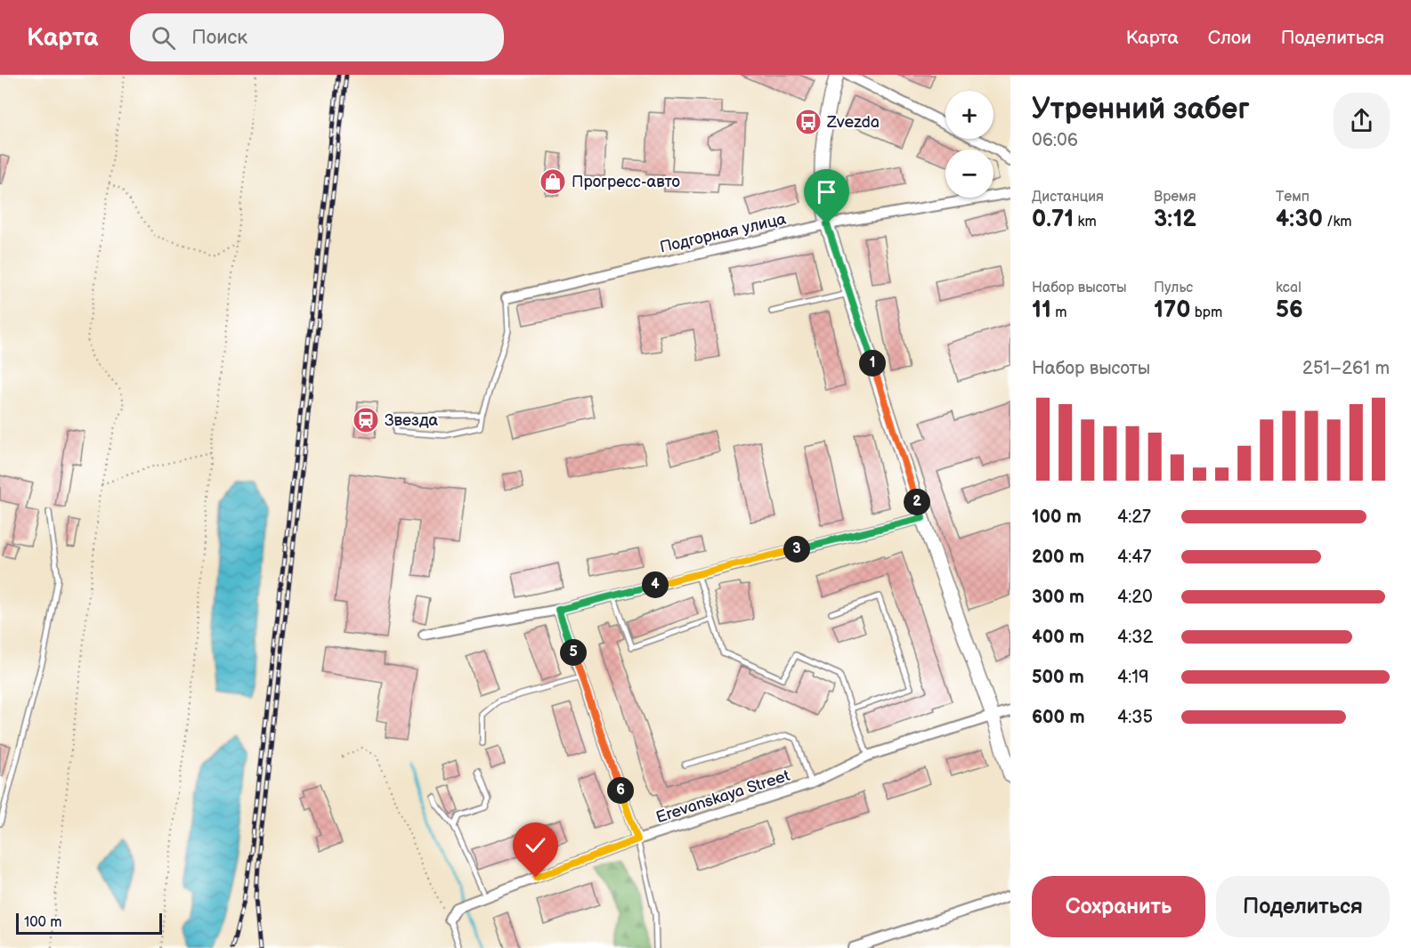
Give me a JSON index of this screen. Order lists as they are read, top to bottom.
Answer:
{
  "streets": {
    "street": ["Подгорная улица", "Erevanskaya Street"]
  },
  "places": {
    "bus stop": ["Zvezda"],
    "shop": ["Прогресс-авто"],
    "station": ["Звезда"]
  },
  "scale_bar": "100 m",
  "page": {
    "header": "Карта",
    "search": "Поиск",
    "nav": ["Карта", "Слои", "Поделиться"],
    "heading": ["Утренний забег", "06:06"],
    "map_buttons": ["+", "−"],
    "stats": [
      ["Дистанция", "0.71 km"],
      ["Время", "3:12"],
      ["Темп", "4:30 /km"],
      ["Набор высоты", "11 m"],
      ["Пульс", "170 bpm"],
      ["kcal", "56"]
    ],
    "chart": ["Набор высоты", "251–261 m"],
    "pins": [
      "1",
      "2",
      "3",
      "4",
      "5",
      "6"
    ],
    "list": [
      {
        "name": "100 m",
        "note": "4:27"
      },
      {
        "name": "200 m",
        "note": "4:47"
      },
      {
        "name": "300 m",
        "note": "4:20"
      },
      {
        "name": "400 m",
        "note": "4:32"
      },
      {
        "name": "500 m",
        "note": "4:19"
      },
      {
        "name": "600 m",
        "note": "4:35"
      }
    ],
    "buttons": ["Сохранить", "Поделиться"],
    "scale": "100 m"
  }
}
